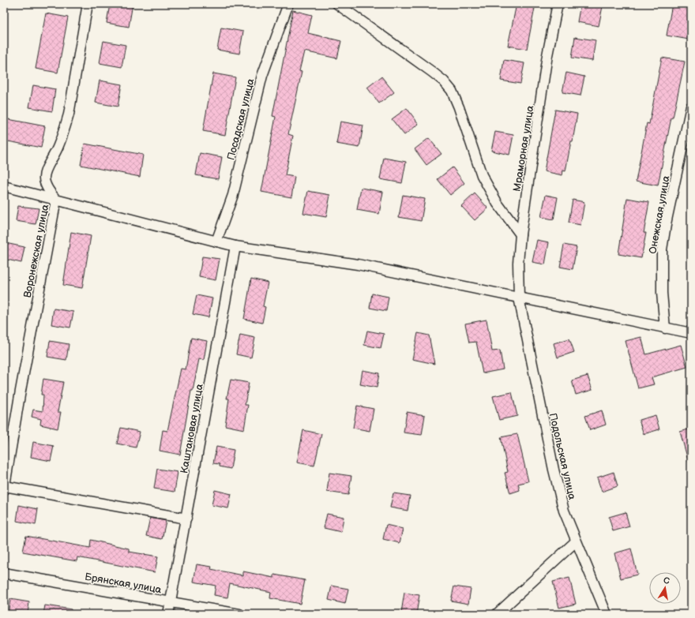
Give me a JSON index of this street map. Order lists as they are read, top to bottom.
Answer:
{
  "streets": {
    "street": [
      "Посадская улица",
      "Мраморная улица",
      "Онежская улица",
      "Воронежская улица",
      "Каштановая улица",
      "Подольская улица",
      "Брянская улица"
    ]
  },
  "crossings": [
    ["Мраморная улица", "Подольская улица"],
    ["Каштановая улица", "Брянская улица"]
  ],
  "north": "top"
}
